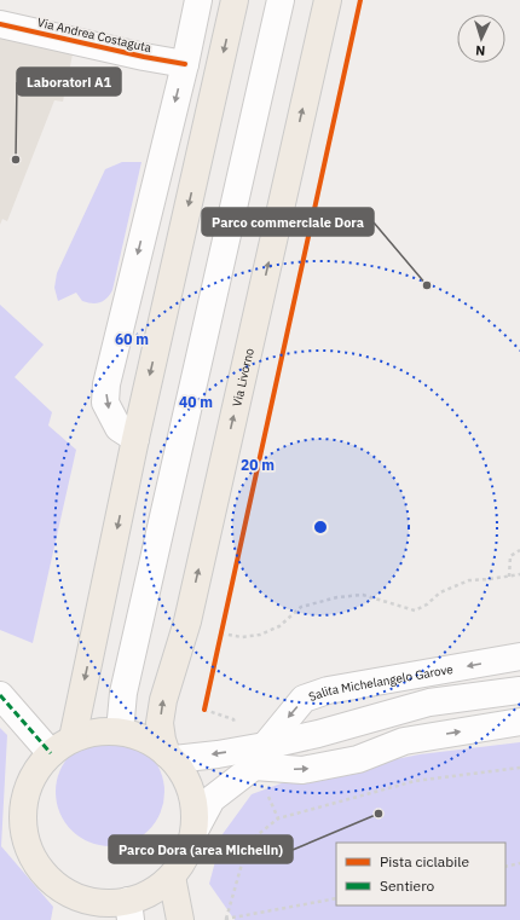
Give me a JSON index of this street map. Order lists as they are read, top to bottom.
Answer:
{
  "streets": {
    "main road": ["Via Livorno"],
    "street": ["Via Andrea Costaguta", "Salita Michelangelo Garove"]
  },
  "crossings": [
    ["Via Livorno", "Salita Michelangelo Garove"]
  ],
  "places": ["Laboratori A1", "Parco commerciale Dora", "Parco Dora (area Michelin)"],
  "legend": ["Pista ciclabile", "Sentiero"],
  "north": "bottom",
  "rings": ["60 m", "40 m", "20 m"]
}
